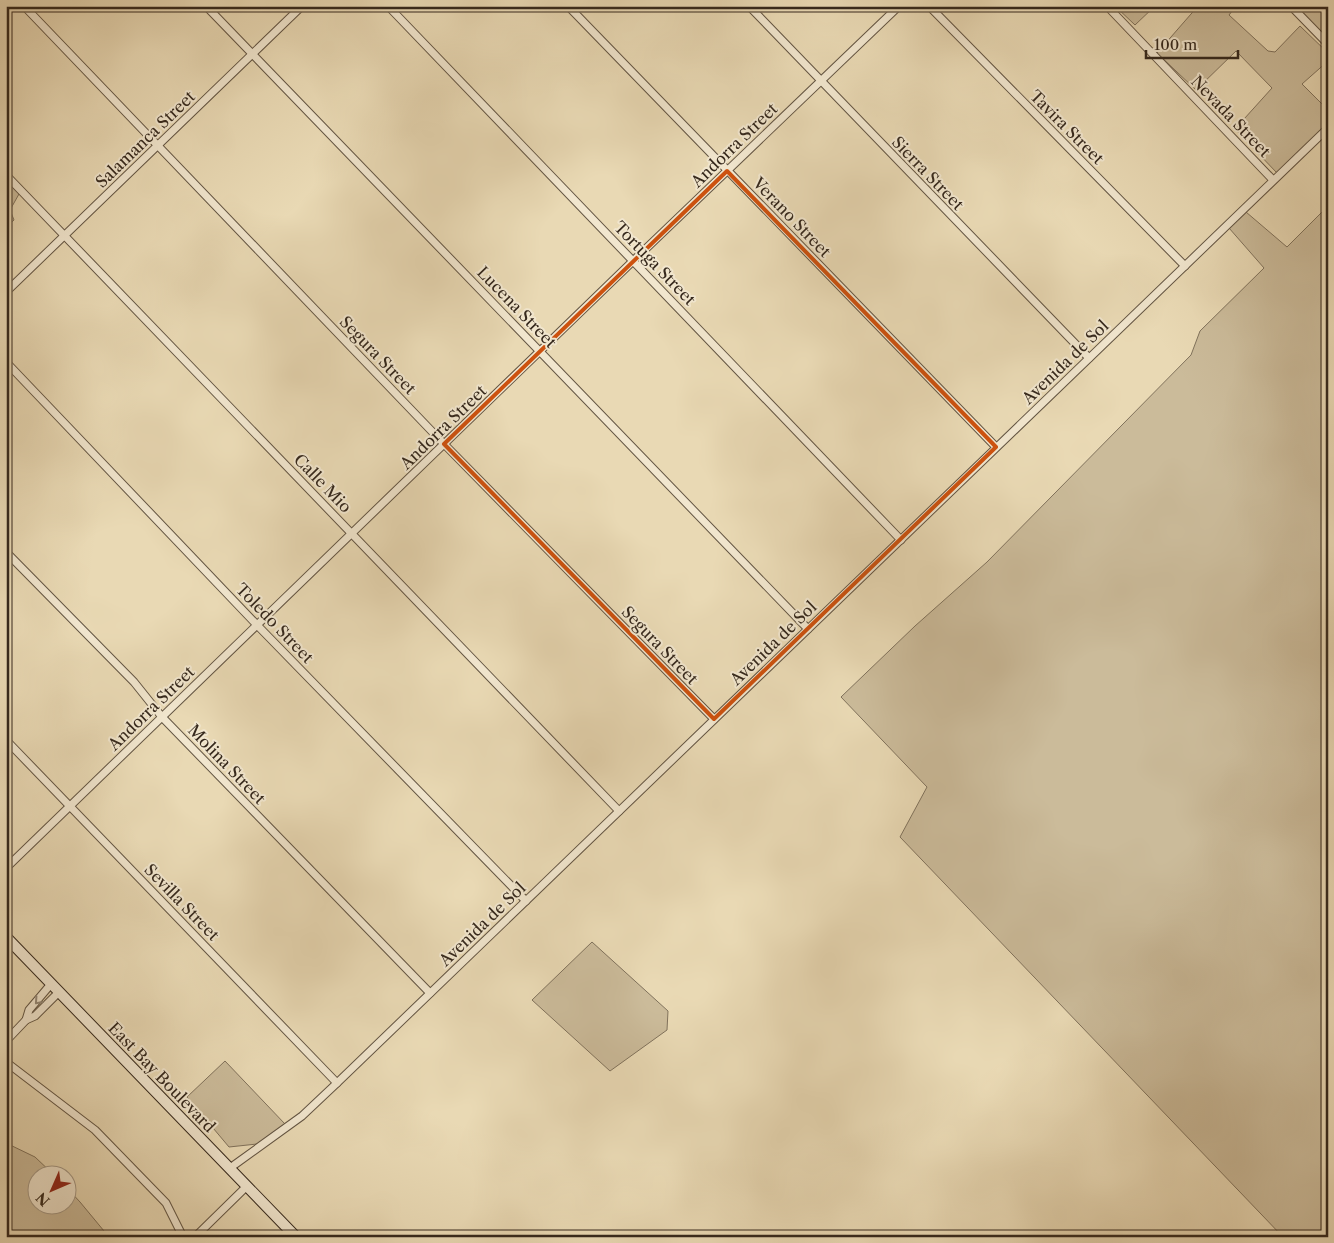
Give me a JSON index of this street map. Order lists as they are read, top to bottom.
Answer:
{
  "streets": {
    "main road": ["East Bay Boulevard"],
    "street": [
      "Nevada Street",
      "Tavira Street",
      "Salamanca Street",
      "Andorra Street",
      "Sierra Street",
      "Verano Street",
      "Tortuga Street",
      "Lucena Street",
      "Segura Street",
      "Avenida de Sol",
      "Calle Mio",
      "Toledo Street",
      "Molina Street",
      "Sevilla Street"
    ]
  },
  "crossings": [
    ["Nevada Street", "Avenida de Sol"],
    ["Tavira Street", "Avenida de Sol"],
    ["Salamanca Street", "Lucena Street"],
    ["Salamanca Street", "Segura Street"],
    ["Salamanca Street", "Calle Mio"],
    ["Andorra Street", "Sierra Street"],
    ["Andorra Street", "Verano Street"],
    ["Andorra Street", "Tortuga Street"],
    ["Andorra Street", "Lucena Street"],
    ["Andorra Street", "Segura Street"],
    ["Andorra Street", "Calle Mio"],
    ["Andorra Street", "Toledo Street"],
    ["Andorra Street", "Molina Street"],
    ["Andorra Street", "Sevilla Street"],
    ["Sierra Street", "Avenida de Sol"],
    ["Verano Street", "Avenida de Sol"],
    ["Tortuga Street", "Avenida de Sol"],
    ["Lucena Street", "Avenida de Sol"],
    ["Segura Street", "Avenida de Sol"],
    ["Avenida de Sol", "Calle Mio"],
    ["Avenida de Sol", "Toledo Street"],
    ["Avenida de Sol", "Molina Street"],
    ["Avenida de Sol", "Sevilla Street"],
    ["Avenida de Sol", "East Bay Boulevard"]
  ],
  "scale_bar": "100 m",
  "north": "bottom left"
}
